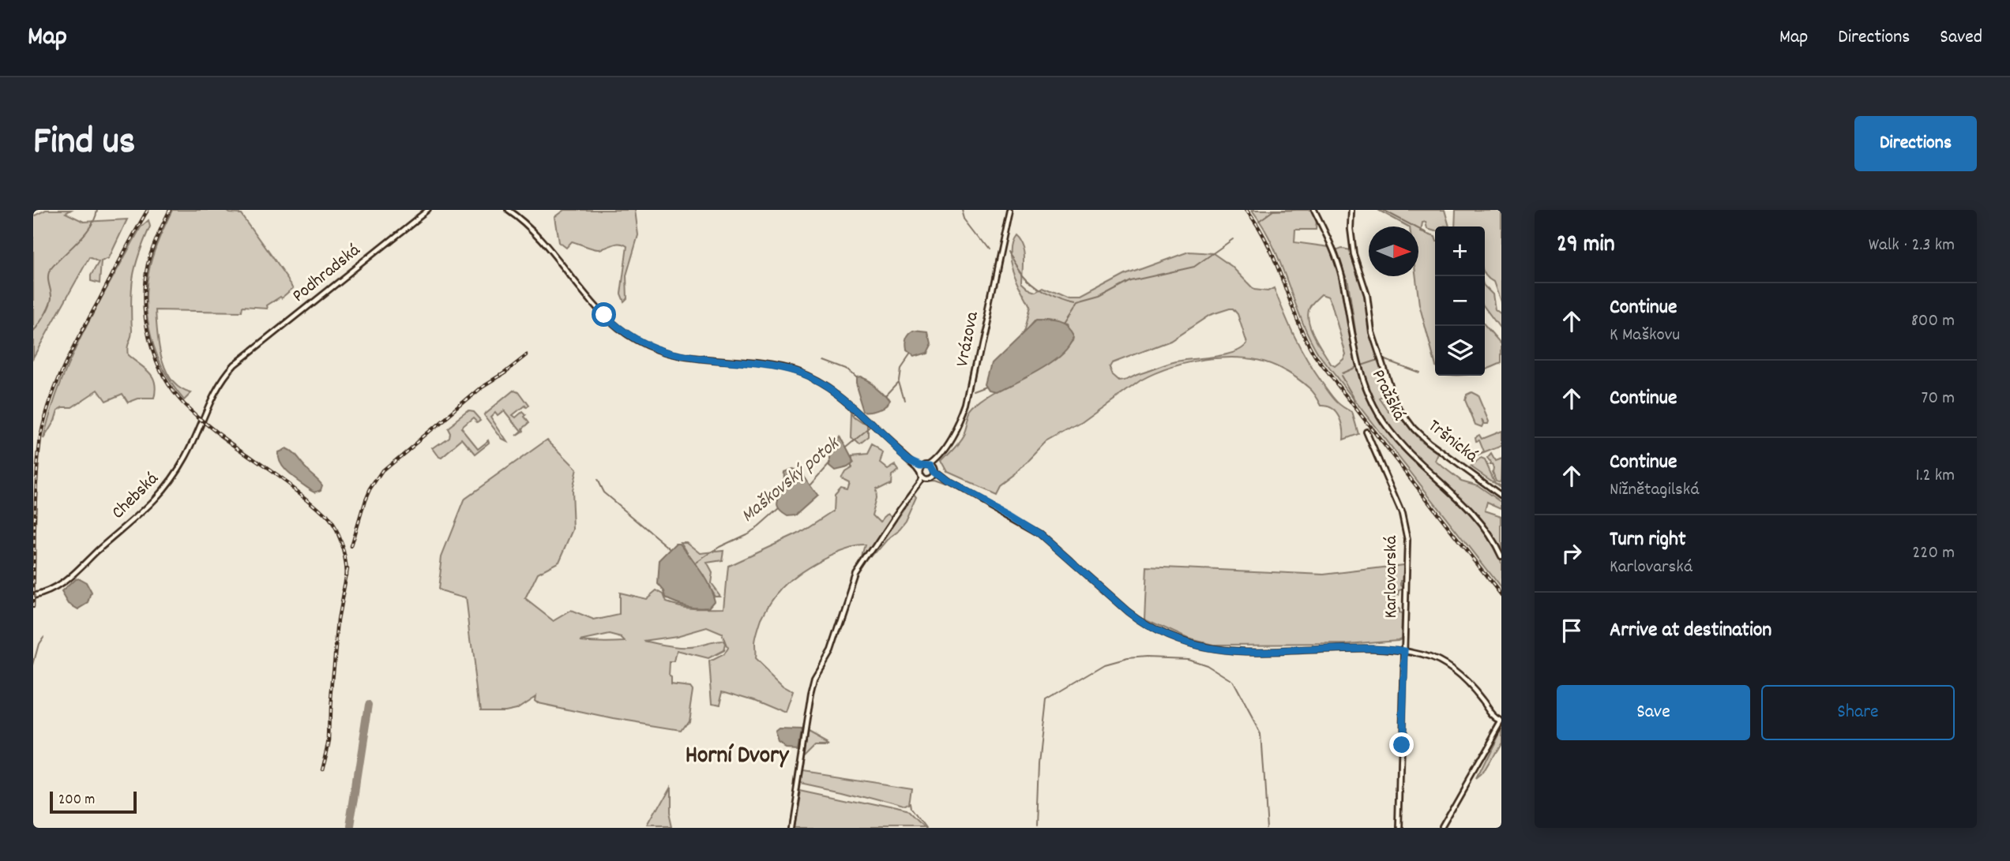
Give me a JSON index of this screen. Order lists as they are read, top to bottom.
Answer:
{
  "streets": {
    "street": [
      "Podhradská",
      "Vrázova",
      "Pražská",
      "Tršnická",
      "Chebská",
      "Karlovarská"
    ]
  },
  "crossings": [
    ["Podhradská", "Chebská"]
  ],
  "districts": ["Horní Dvory"],
  "water": ["Maškovský potok"],
  "scale_bar": "200 m",
  "north": "right",
  "page": {
    "header": "Map",
    "nav": ["Map", "Directions", "Saved"],
    "title": "Find us",
    "buttons": [
      "Directions",
      ["Save", "Share"]
    ],
    "heading": ["29 min", "Walk · 2.3 km"],
    "map_buttons": ["+", "−"],
    "list": [
      ["Continue", "K Maškovu", "800 m"],
      ["Continue", "70 m"],
      ["Continue", "Nižnětagilská", "1.2 km"],
      ["Turn right", "Karlovarská", "220 m"],
      "Arrive at destination"
    ],
    "scale": "200 m"
  }
}
